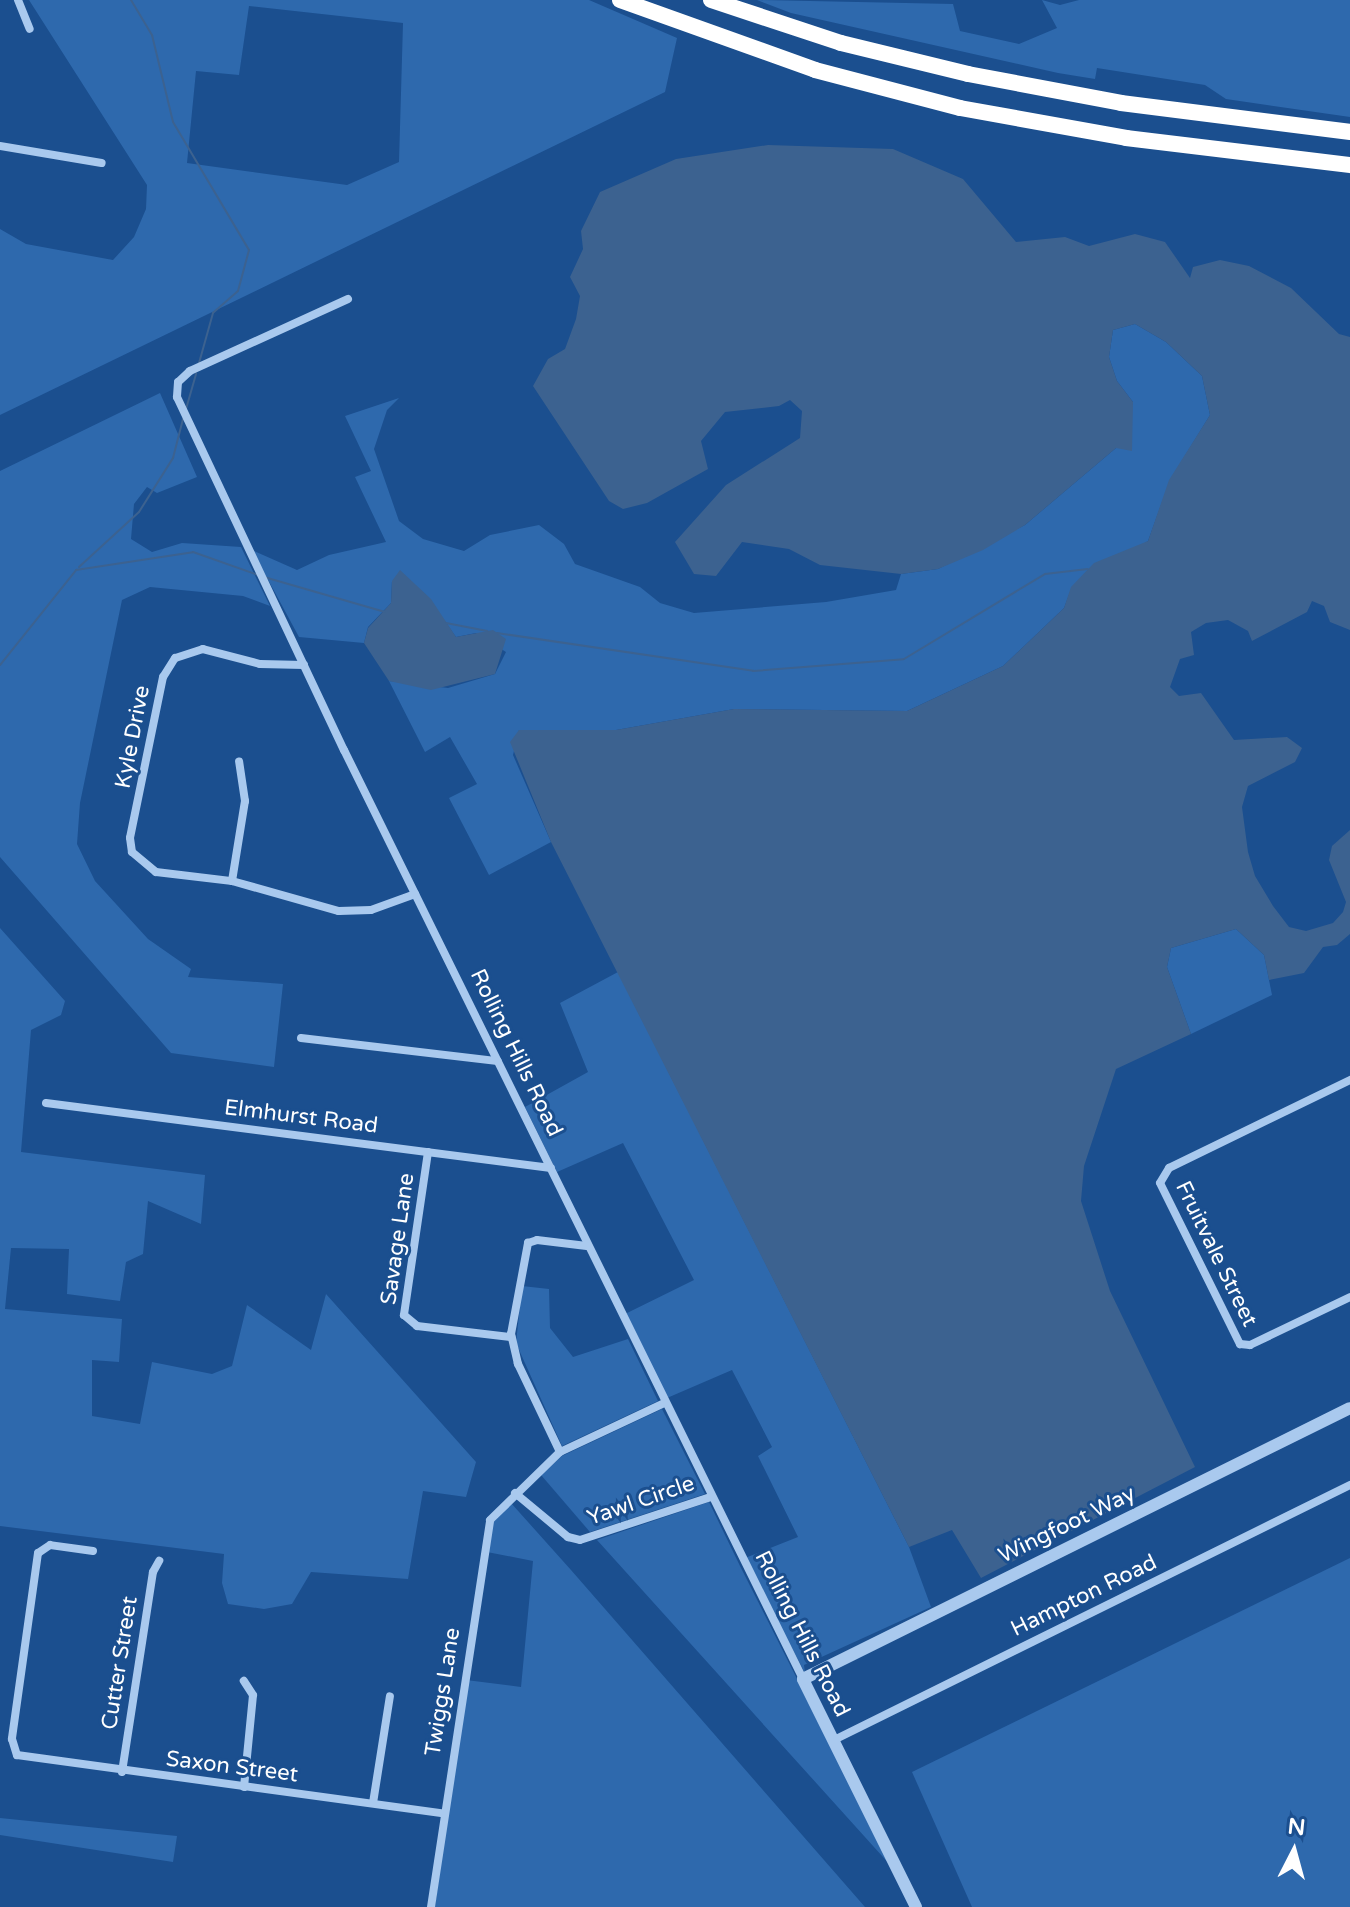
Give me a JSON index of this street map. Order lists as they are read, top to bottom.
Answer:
{
  "streets": {
    "street": [
      "Kyle Drive",
      "Rolling Hills Road",
      "Elmhurst Road",
      "Savage Lane",
      "Fruitvale Street",
      "Yawl Circle",
      "Wingfoot Way",
      "Hampton Road",
      "Cutter Street",
      "Twiggs Lane",
      "Saxon Street"
    ]
  },
  "crossings": [
    ["Kyle Drive", "Rolling Hills Road"],
    ["Rolling Hills Road", "Elmhurst Road"],
    ["Rolling Hills Road", "Yawl Circle"],
    ["Rolling Hills Road", "Wingfoot Way"],
    ["Rolling Hills Road", "Hampton Road"],
    ["Elmhurst Road", "Savage Lane"],
    ["Yawl Circle", "Twiggs Lane"],
    ["Cutter Street", "Saxon Street"],
    ["Twiggs Lane", "Saxon Street"]
  ],
  "north": "top"
}
